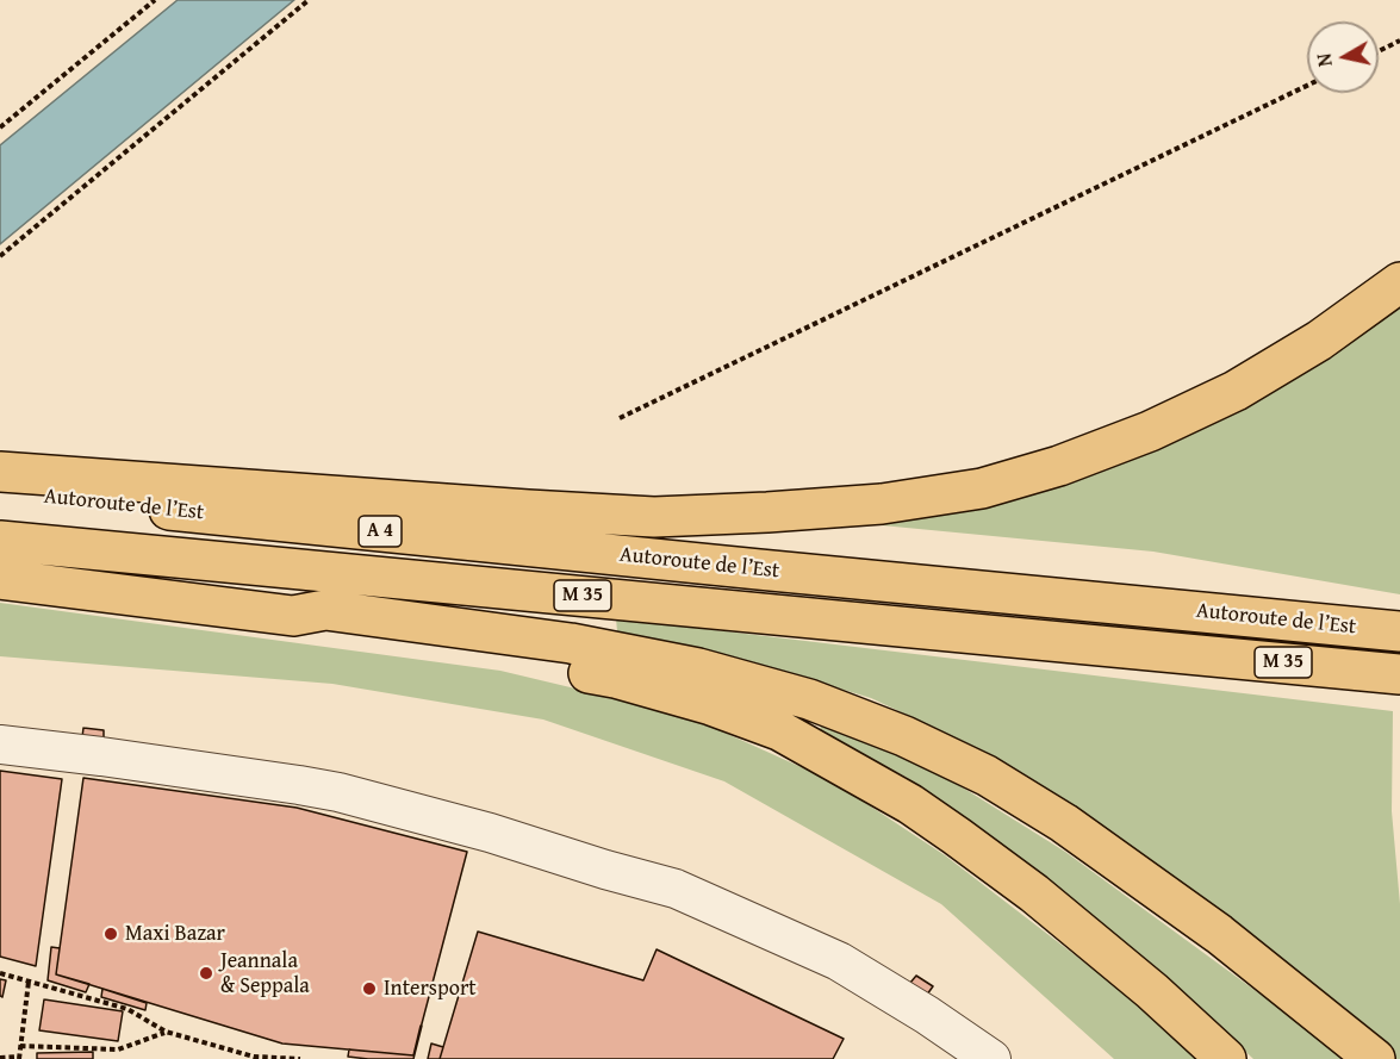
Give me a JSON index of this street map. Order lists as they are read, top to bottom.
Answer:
{
  "streets": {
    "highway": ["Autoroute de l’Est", "A 4", "M 35"]
  },
  "places": ["Maxi Bazar", "Jeannala & Seppala", "Intersport"],
  "north": "left"
}
